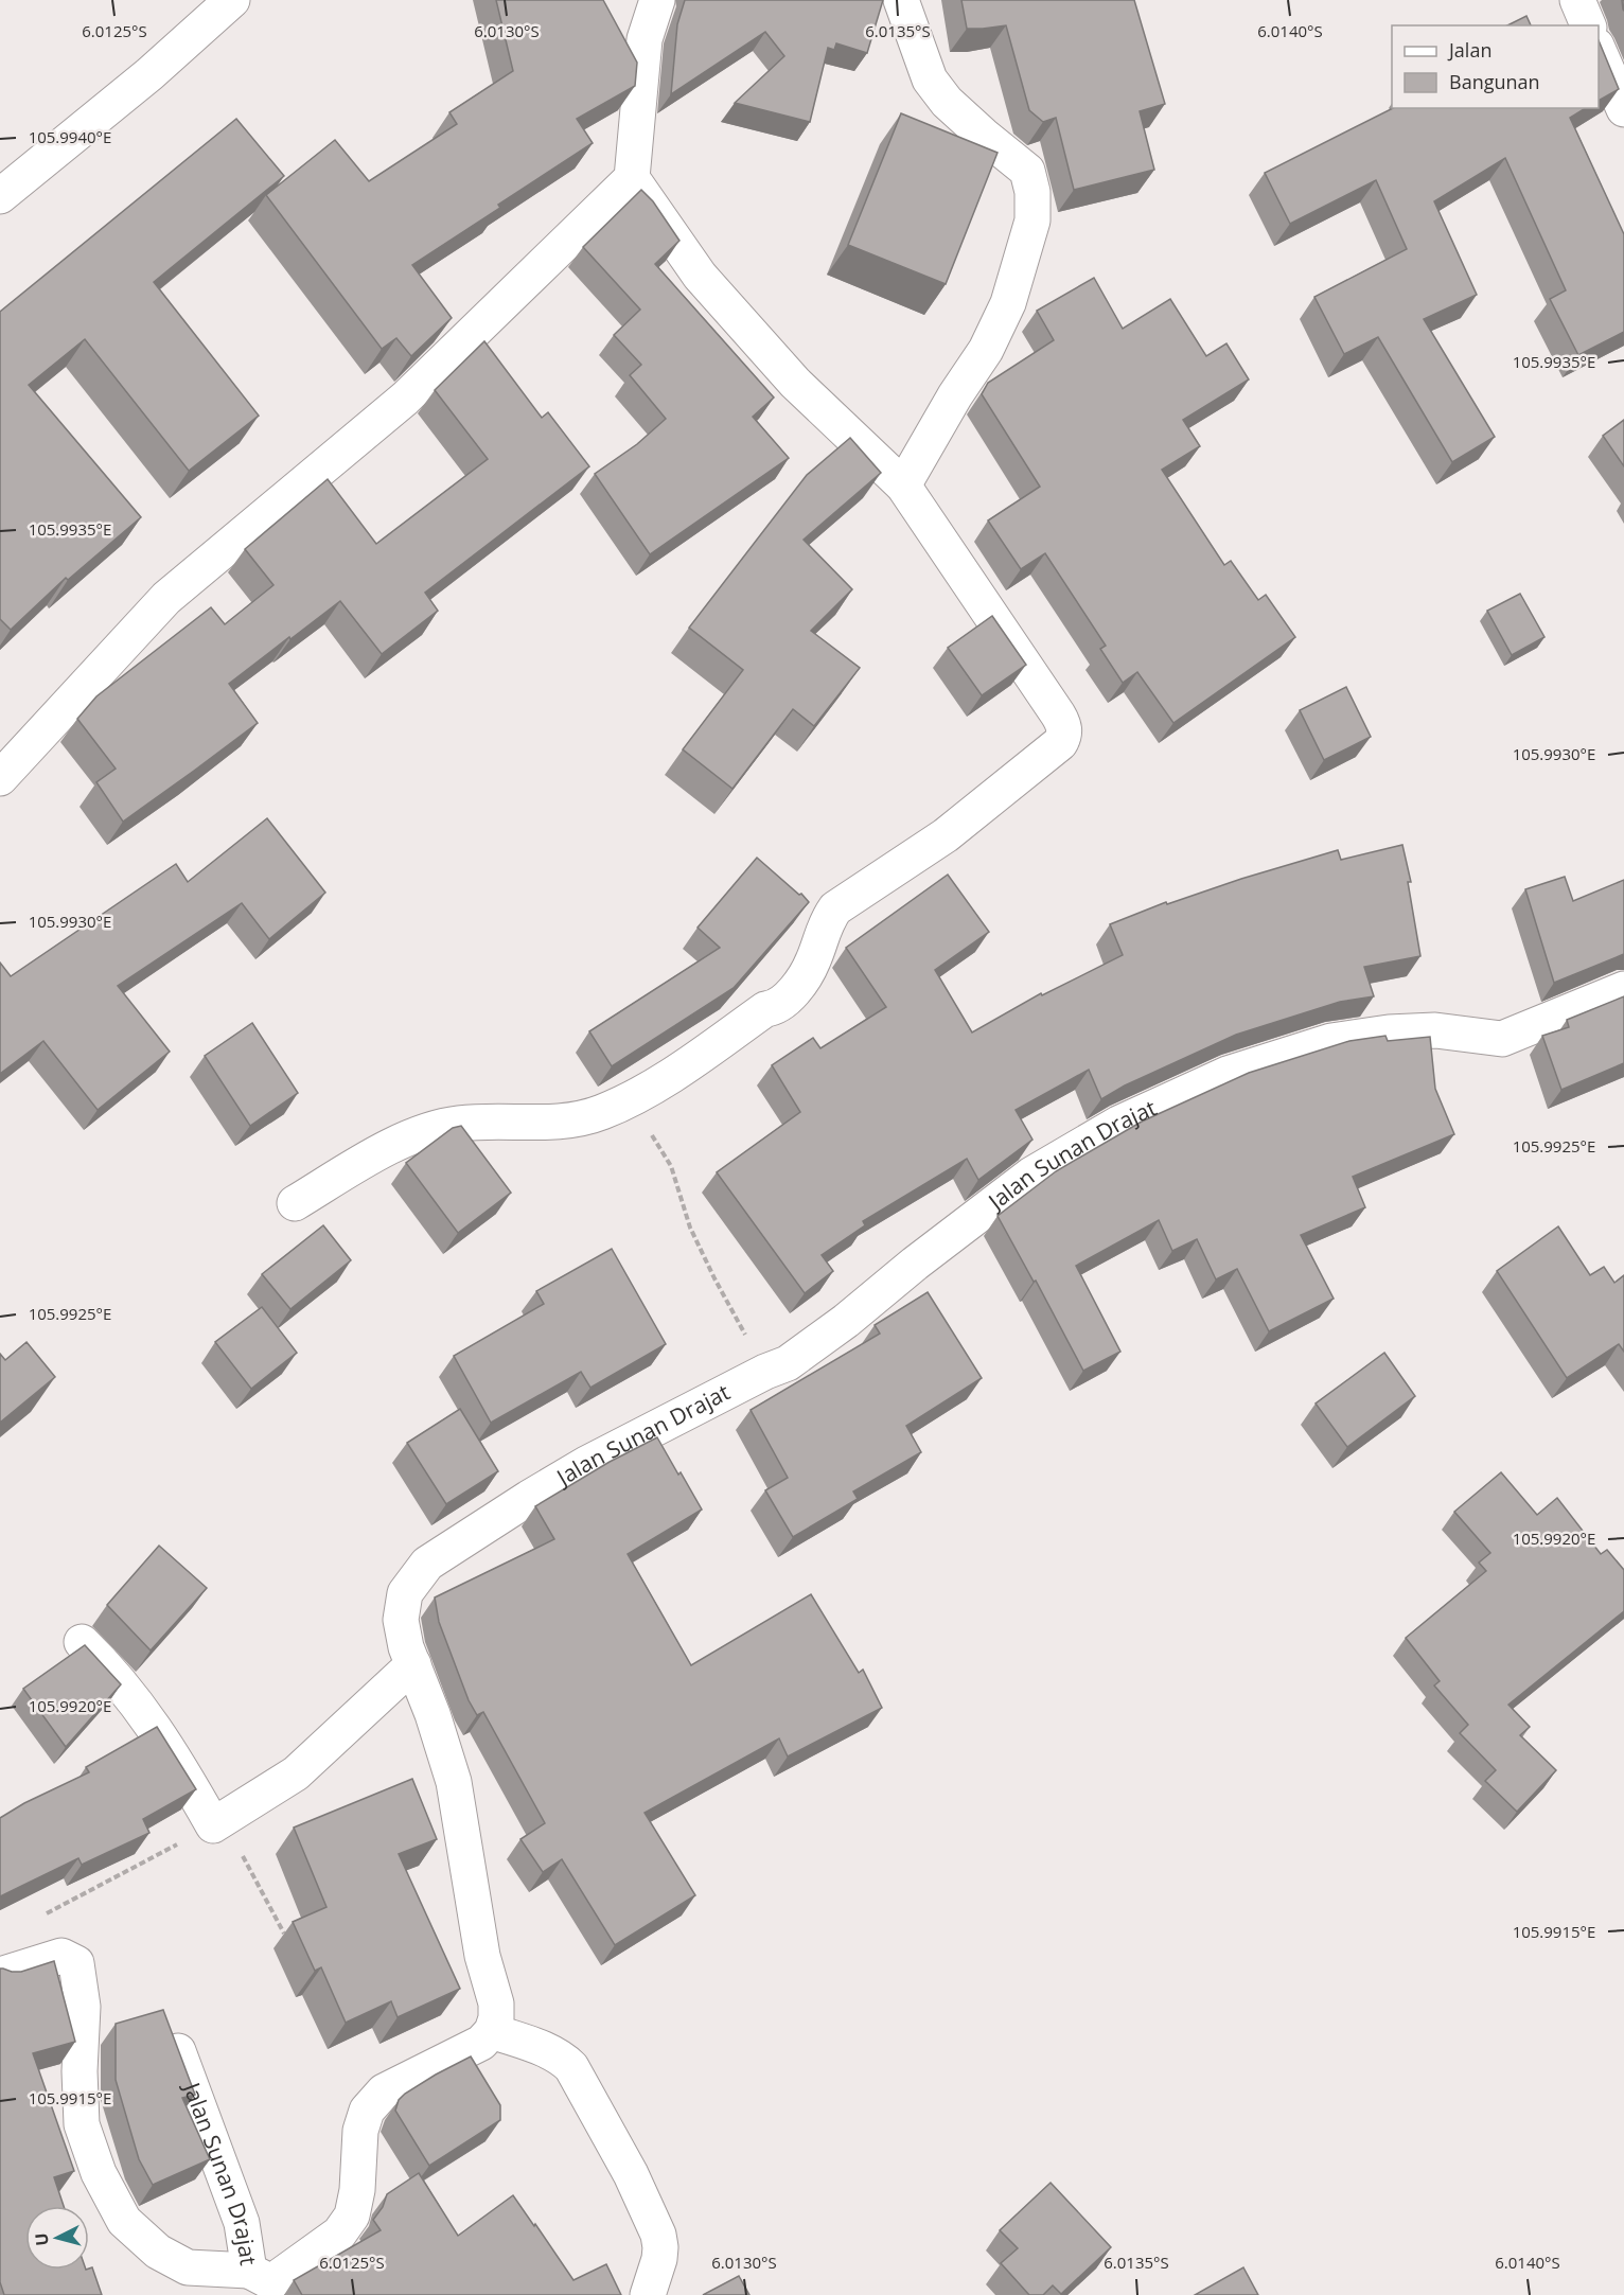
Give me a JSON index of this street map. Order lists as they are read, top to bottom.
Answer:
{
  "streets": {
    "street": ["Jalan Sunan Drajat"]
  },
  "legend": ["Jalan", "Bangunan"],
  "north": "left",
  "coordinates": [
    "6.0125°S",
    "6.0130°S",
    "6.0135°S",
    "6.0140°S",
    "105.9940°E",
    "105.9935°E",
    "105.9930°E",
    "105.9925°E",
    "105.9920°E",
    "105.9915°E"
  ]
}
